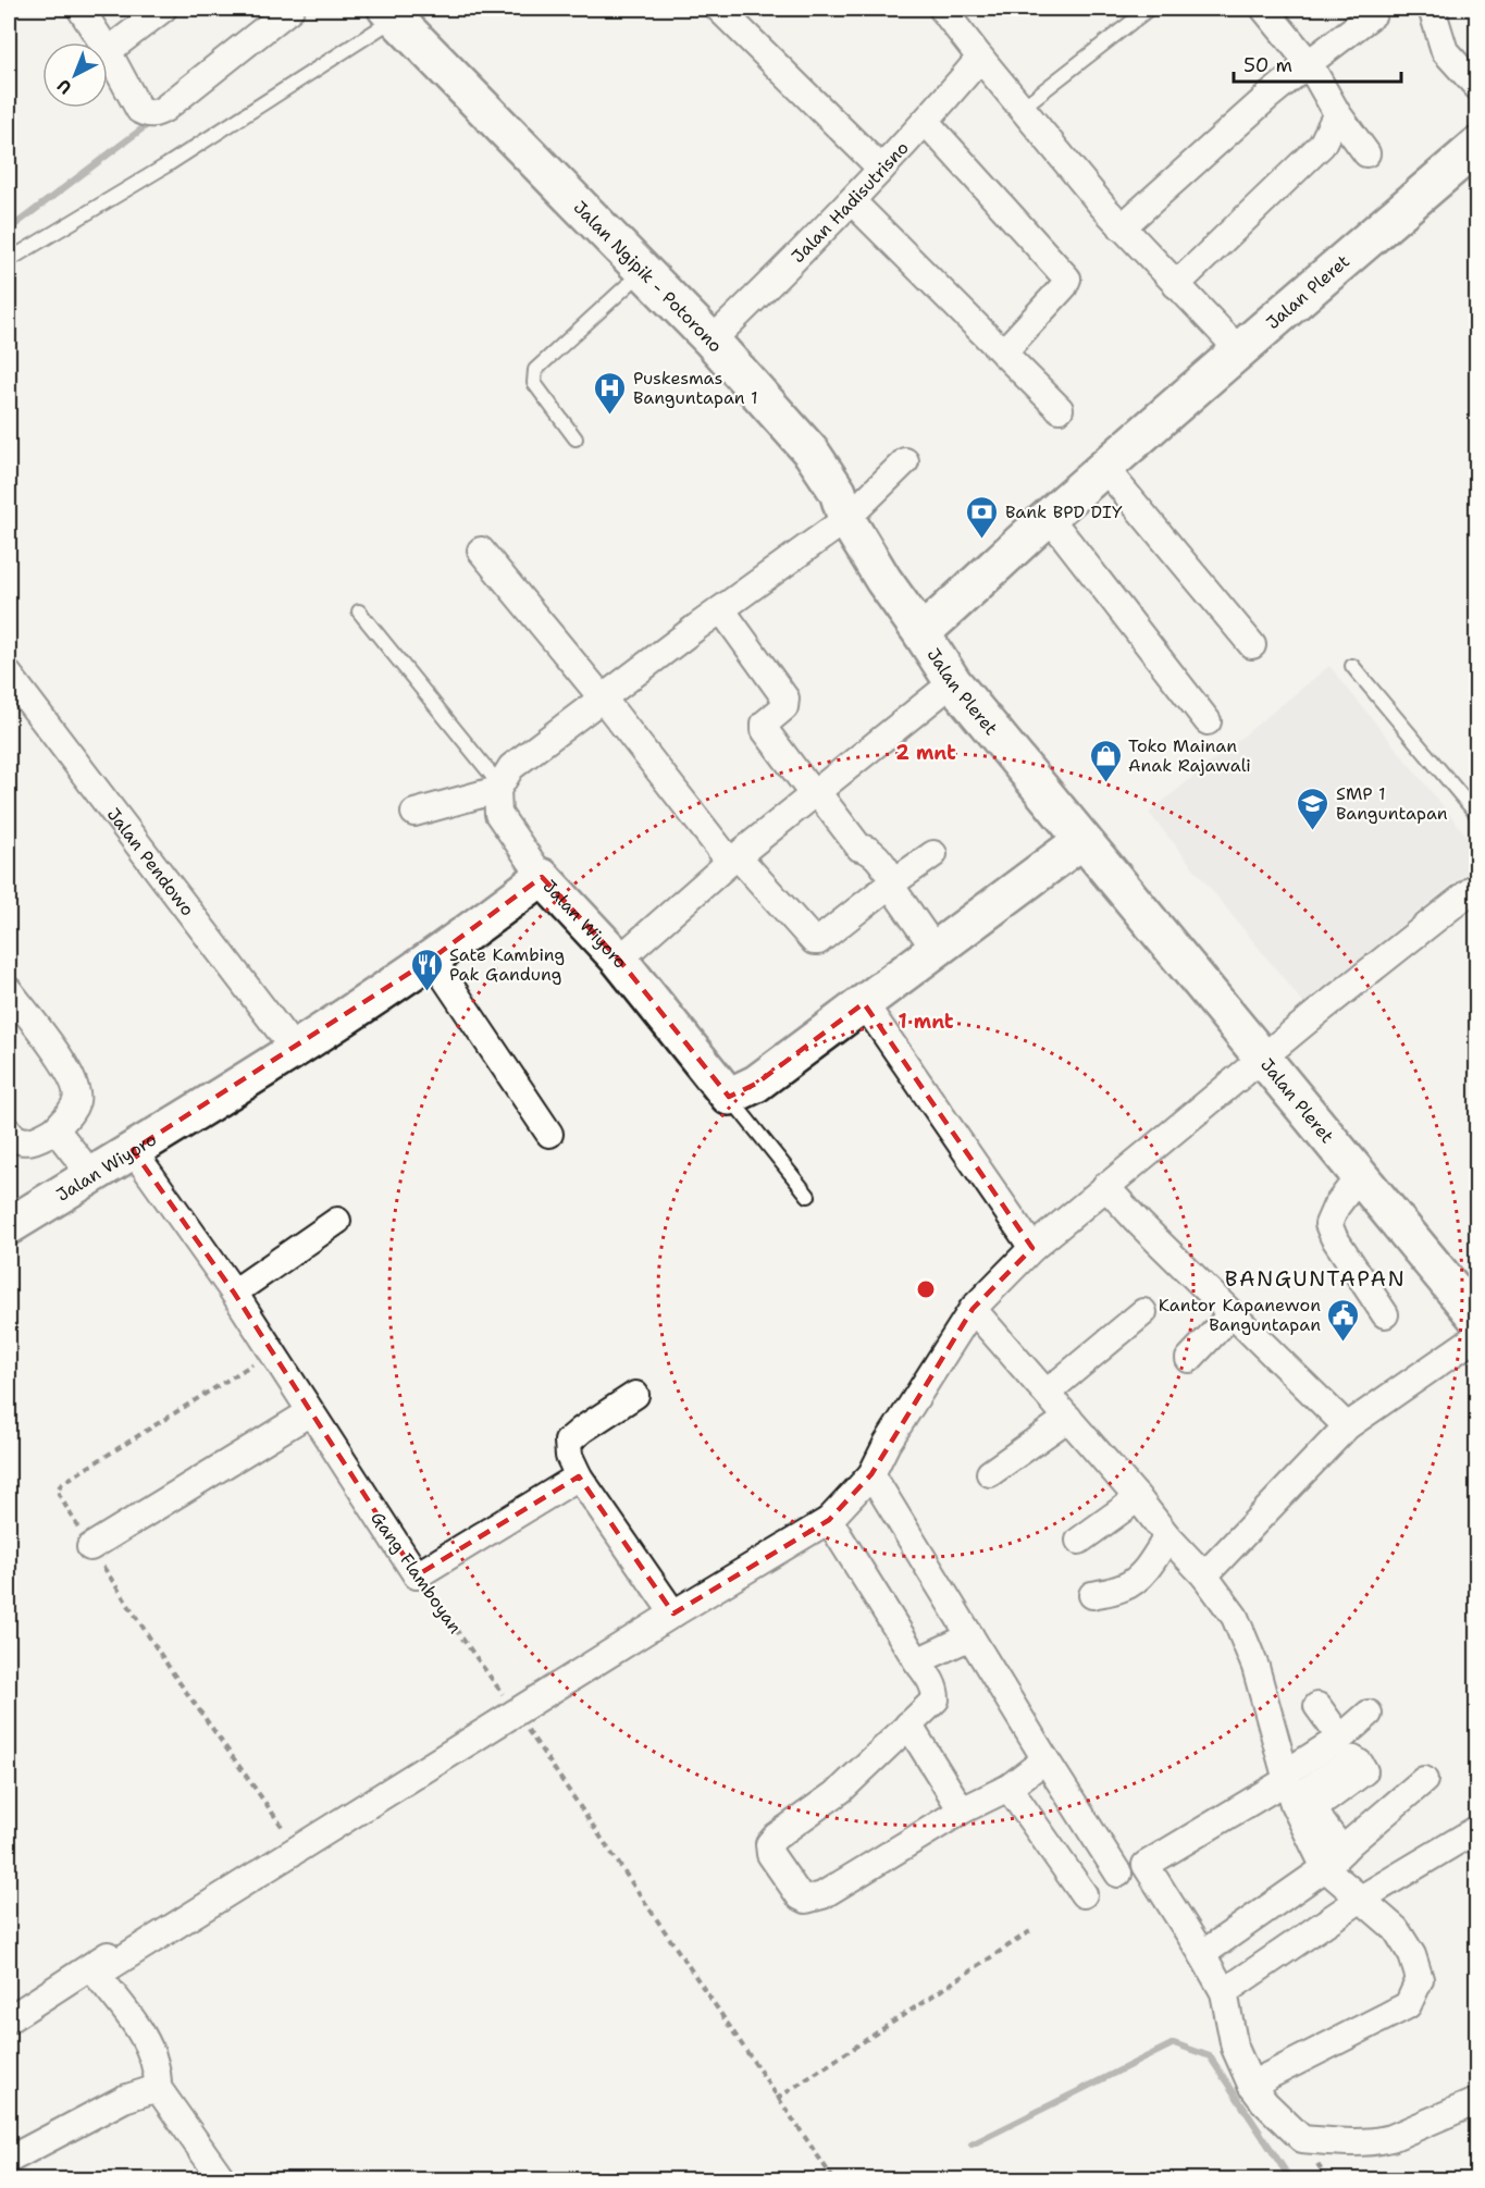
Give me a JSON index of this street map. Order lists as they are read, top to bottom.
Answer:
{
  "streets": {
    "street": [
      "Jalan Hadisutrisno",
      "Jalan Ngipik - Potorono",
      "Jalan Pleret",
      "Jalan Pendowo",
      "Jalan Wiyoro",
      "Gang Flamboyan"
    ]
  },
  "crossings": [
    ["Jalan Hadisutrisno", "Jalan Ngipik - Potorono"],
    ["Jalan Ngipik - Potorono", "Jalan Pleret"],
    ["Jalan Pendowo", "Jalan Wiyoro"],
    ["Jalan Wiyoro", "Gang Flamboyan"]
  ],
  "districts": ["BANGUNTAPAN"],
  "places": {
    "hospital": ["Puskesmas Banguntapan 1"],
    "bank": ["Bank BPD DIY"],
    "shop": ["Toko Mainan Anak Rajawali"],
    "school or university": ["SMP 1 Banguntapan"],
    "restaurant": ["Sate Kambing Pak Gandung"],
    "public building": ["Kantor Kapanewon Banguntapan"]
  },
  "scale_bar": "50 m",
  "north": "bottom left",
  "rings": ["2 mnt", "1 mnt"]
}
